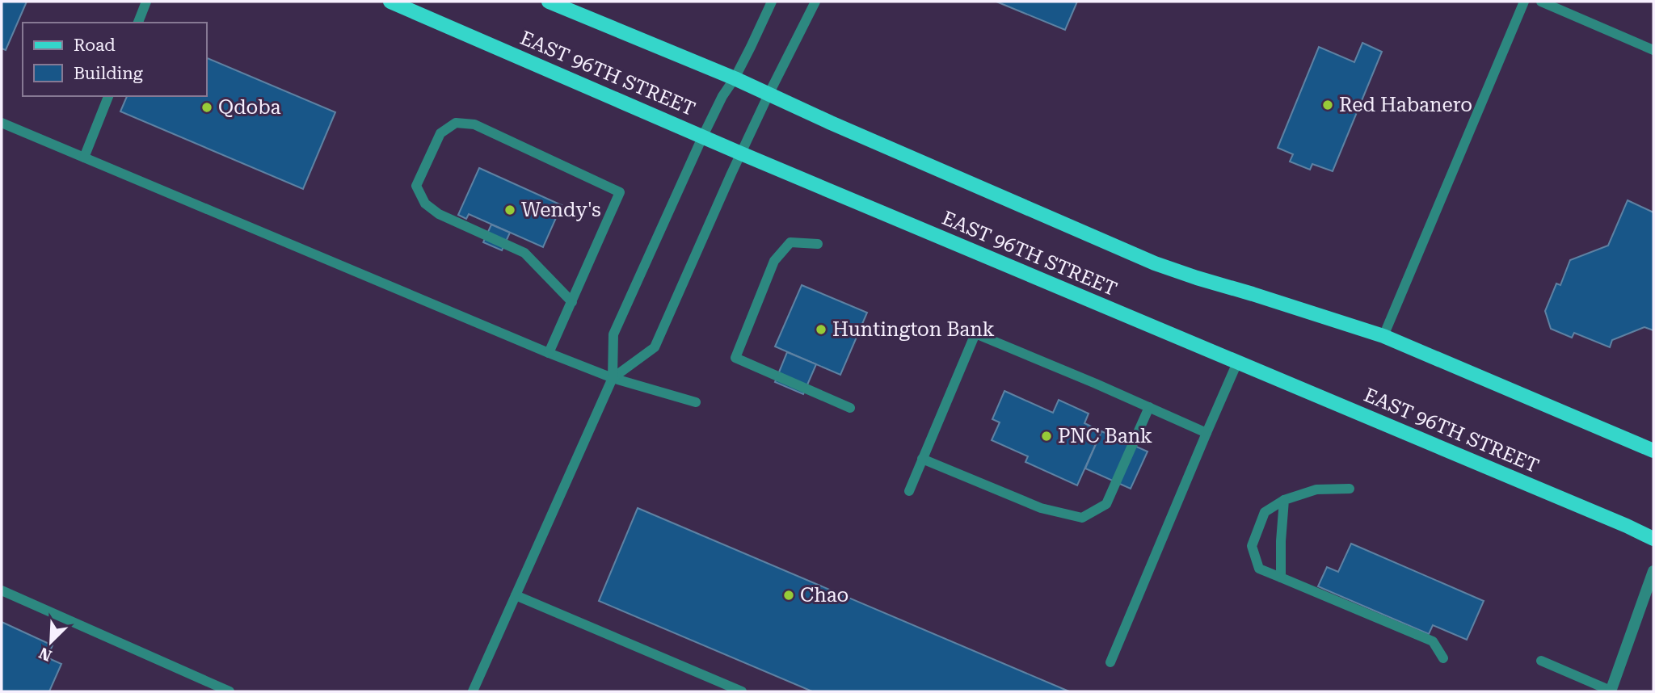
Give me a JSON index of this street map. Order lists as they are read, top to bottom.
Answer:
{
  "streets": {
    "main road": ["EAST 96TH STREET"]
  },
  "places": [
    "Red Habanero",
    "Qdoba",
    "Wendy's",
    "Huntington Bank",
    "PNC Bank",
    "Chao"
  ],
  "legend": ["Road", "Building"],
  "north": "bottom left"
}
